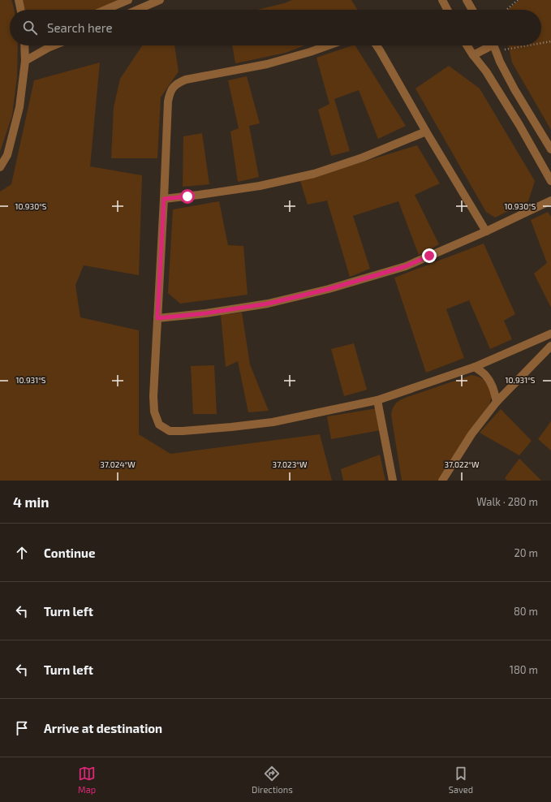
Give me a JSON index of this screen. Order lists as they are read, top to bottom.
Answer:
{
  "page": {
    "search": "Search here",
    "heading": ["4 min", "Walk · 280 m"],
    "list": [
      ["Continue", "20 m"],
      ["Turn left", "80 m"],
      ["Turn left", "180 m"],
      "Arrive at destination"
    ],
    "nav": ["Map", "Directions", "Saved"]
  },
  "coordinates": [
    "10.930°S",
    "10.931°S",
    "37.024°W",
    "37.023°W",
    "37.022°W"
  ]
}
